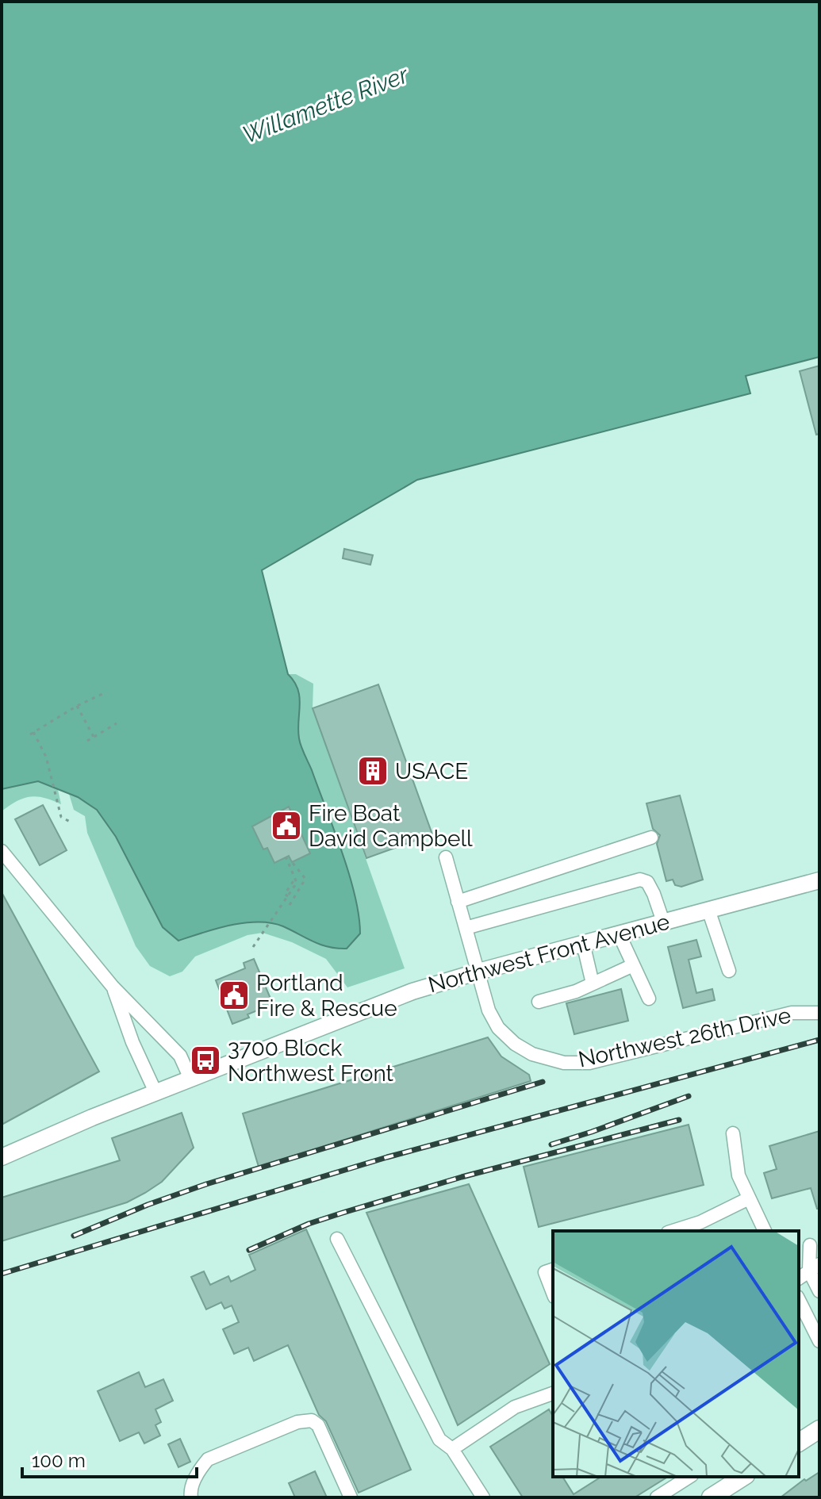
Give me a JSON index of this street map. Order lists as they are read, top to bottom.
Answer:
{
  "streets": {
    "main road": ["Northwest Front Avenue"],
    "street": ["Northwest 26th Drive"]
  },
  "crossings": [
    ["Northwest Front Avenue", "Northwest 26th Drive"]
  ],
  "water": ["Willamette River"],
  "places": {
    "building": ["USACE"],
    "public building": ["Fire Boat David Campbell", "Portland Fire & Rescue"],
    "bus stop": ["3700 Block Northwest Front"]
  },
  "scale_bar": "100 m"
}
